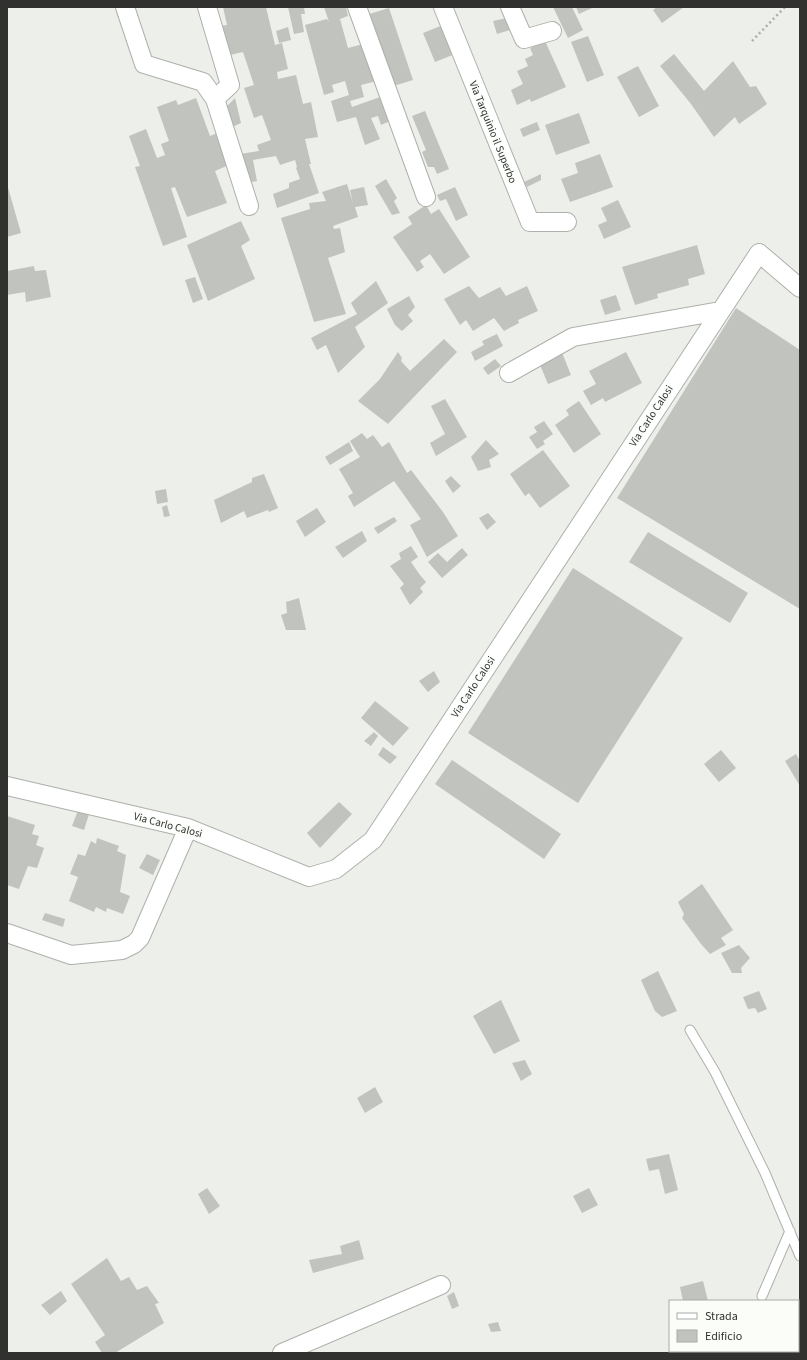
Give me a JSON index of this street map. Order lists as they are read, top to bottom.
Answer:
{
  "streets": {
    "street": ["Via Tarquinio il Superbo", "Via Carlo Calosi"]
  },
  "legend": ["Strada", "Edificio"]
}
